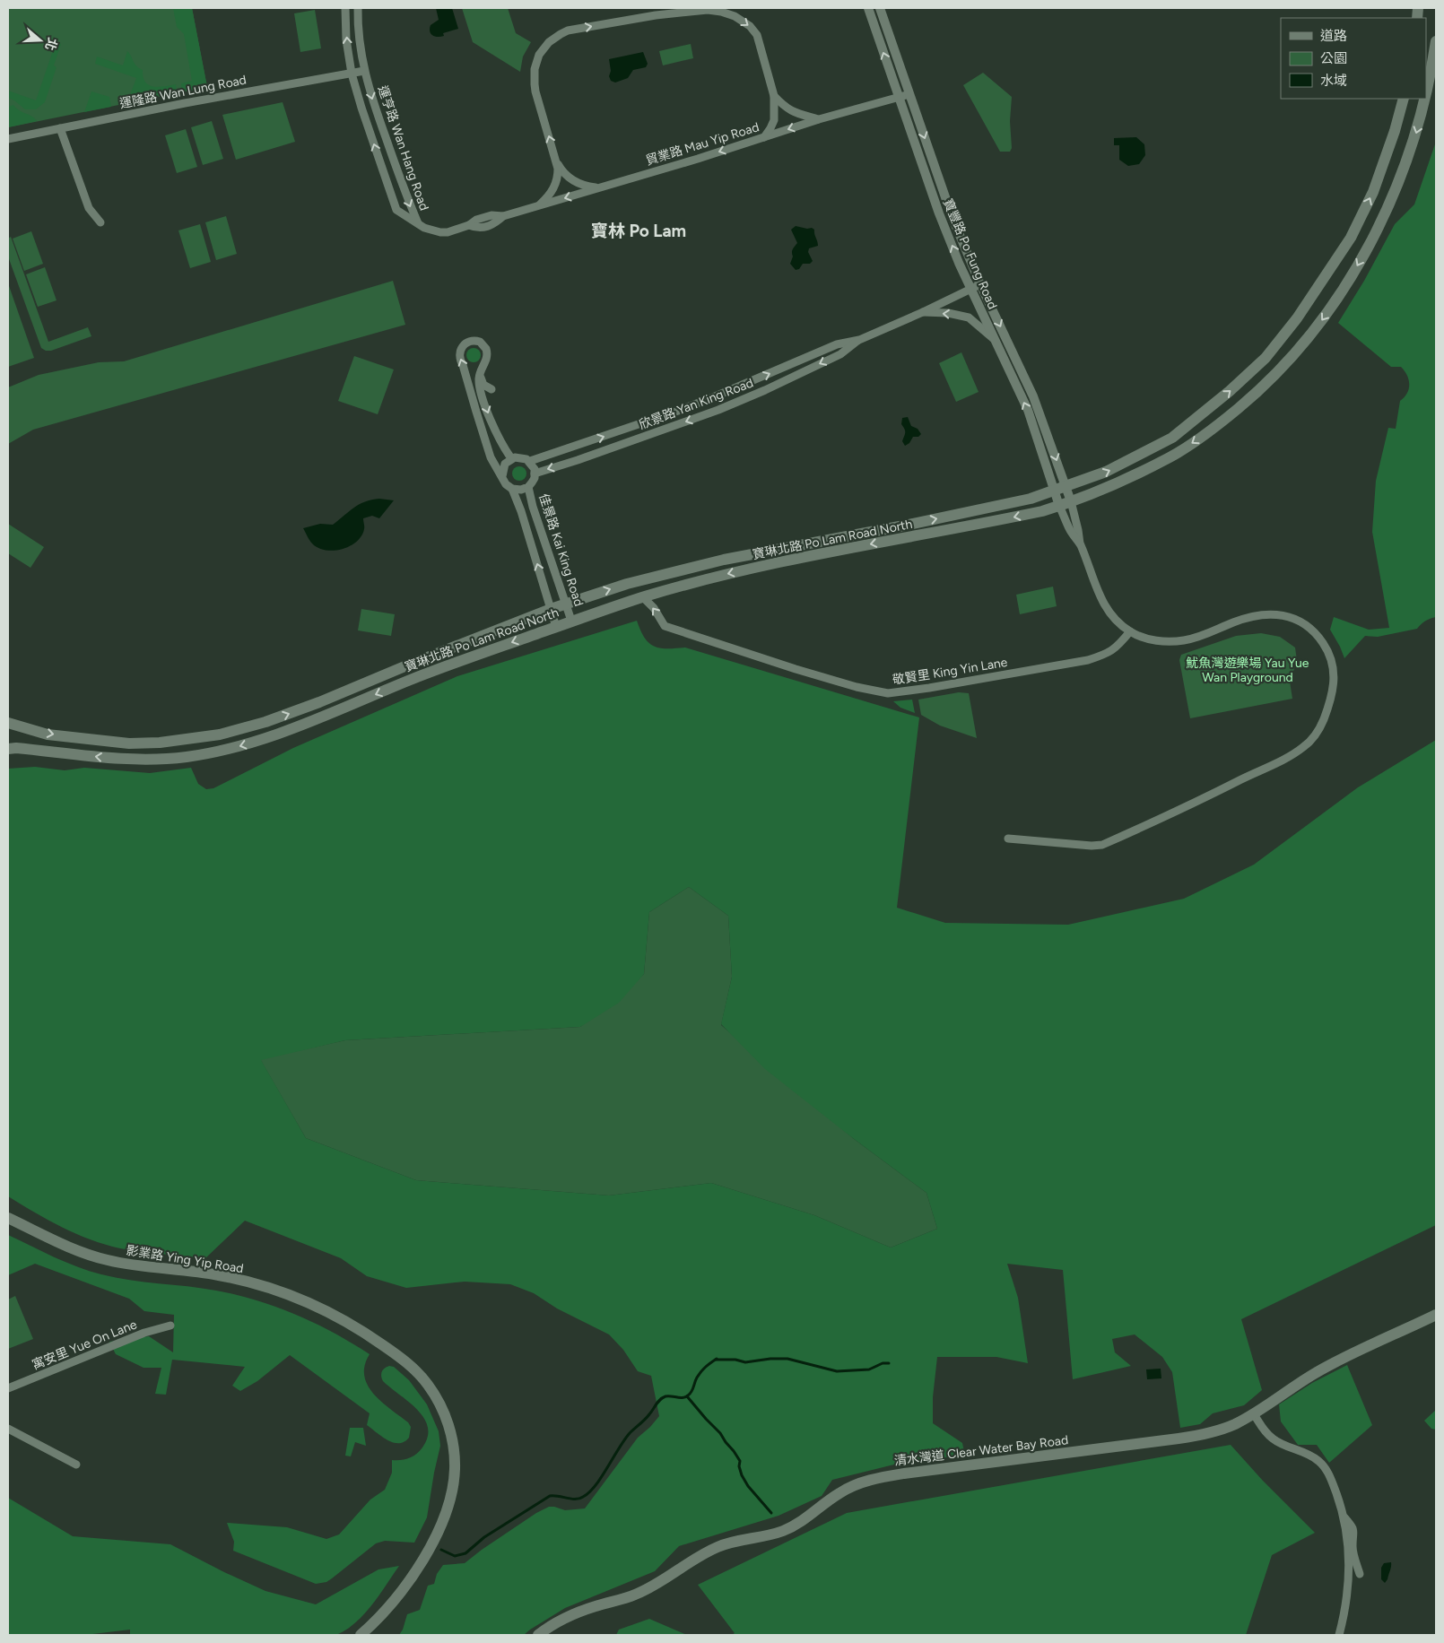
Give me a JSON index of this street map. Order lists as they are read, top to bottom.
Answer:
{
  "streets": {
    "main road": ["寶琳北路 Po Lam Road North", "影業路 Ying Yip Road", "清水灣道 Clear Water Bay Road"],
    "street": [
      "運隆路 Wan Lung Road",
      "貿業路 Mau Yip Road",
      "運亨路 Wan Hang Road",
      "寶豐路 Po Fung Road",
      "欣景路 Yan King Road",
      "佳景路 Kai King Road",
      "敬賢里 King Yin Lane",
      "寓安里 Yue On Lane"
    ]
  },
  "crossings": [
    ["運隆路 Wan Lung Road", "運亨路 Wan Hang Road"],
    ["貿業路 Mau Yip Road", "運亨路 Wan Hang Road"],
    ["貿業路 Mau Yip Road", "寶豐路 Po Fung Road"],
    ["寶豐路 Po Fung Road", "欣景路 Yan King Road"],
    ["寶豐路 Po Fung Road", "寶琳北路 Po Lam Road North"],
    ["欣景路 Yan King Road", "佳景路 Kai King Road"],
    ["寶琳北路 Po Lam Road North", "佳景路 Kai King Road"],
    ["寶琳北路 Po Lam Road North", "敬賢里 King Yin Lane"]
  ],
  "one_way": ["貿業路 Mau Yip Road", "敬賢里 King Yin Lane"],
  "districts": ["寶林 Po Lam"],
  "parks": ["魷魚灣遊樂場 Yau Yue Wan Playground"],
  "legend": ["道路", "公園", "水域"],
  "north": "right"
}
